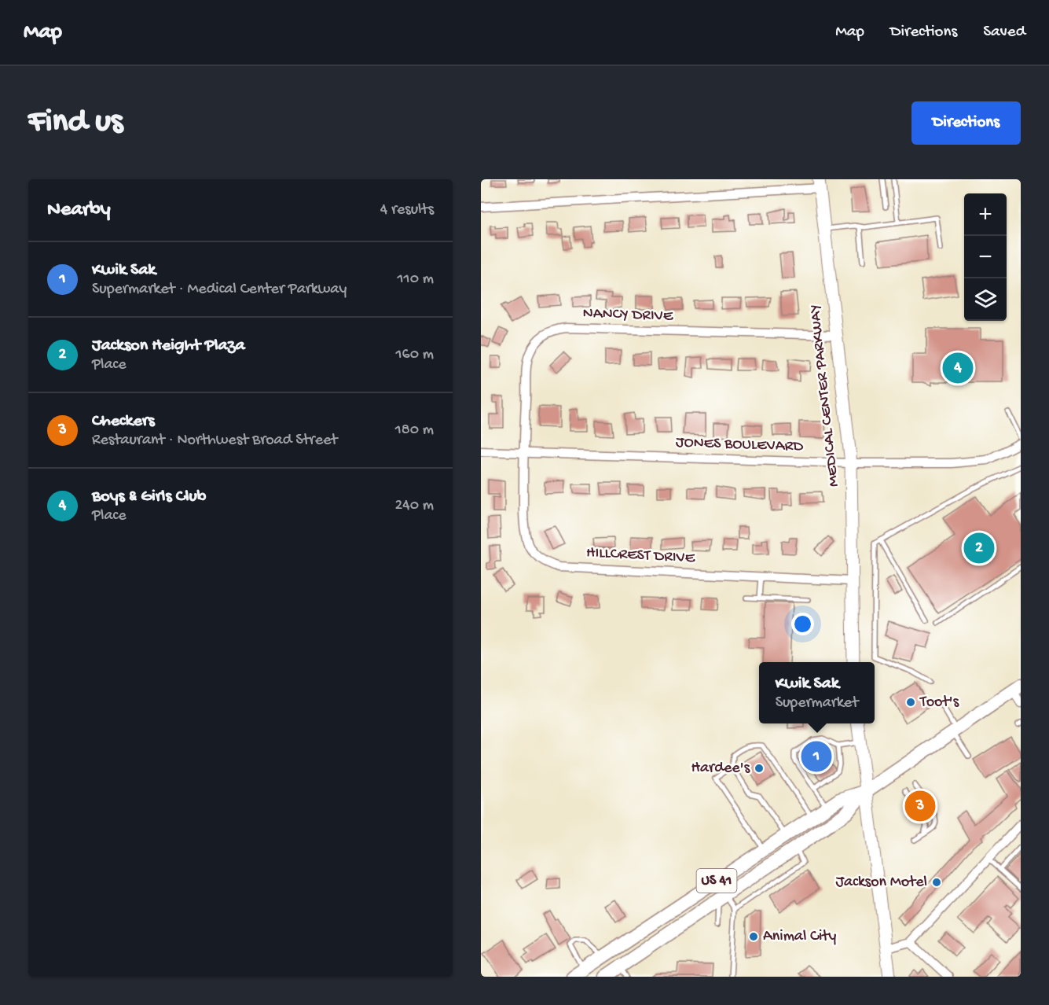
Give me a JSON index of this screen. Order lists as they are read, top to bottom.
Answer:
{
  "streets": {
    "main road": ["MEDICAL CENTER PARKWAY", "US 41"],
    "street": ["NANCY DRIVE", "JONES BOULEVARD", "HILLCREST DRIVE"]
  },
  "crossings": [
    ["NANCY DRIVE", "MEDICAL CENTER PARKWAY"],
    ["NANCY DRIVE", "JONES BOULEVARD"],
    ["NANCY DRIVE", "HILLCREST DRIVE"],
    ["MEDICAL CENTER PARKWAY", "JONES BOULEVARD"],
    ["MEDICAL CENTER PARKWAY", "HILLCREST DRIVE"],
    ["JONES BOULEVARD", "HILLCREST DRIVE"]
  ],
  "places": [
    "Toot's",
    "Hardee's",
    "Jackson Motel",
    "Animal City"
  ],
  "page": {
    "header": "Map",
    "nav": ["Map", "Directions", "Saved"],
    "buttons": "Directions",
    "title": "Find us",
    "heading": ["Nearby", "4 results"],
    "map_buttons": ["+", "−"],
    "list": [
      {
        "mark": "1",
        "name": "Kwik Sak",
        "note": "Supermarket · Medical Center Parkway",
        "value": "110 m"
      },
      {
        "mark": "2",
        "name": "Jackson Height Plaza",
        "note": "Place",
        "value": "160 m"
      },
      {
        "mark": "3",
        "name": "Checkers",
        "note": "Restaurant · Northwest Broad Street",
        "value": "180 m"
      },
      {
        "mark": "4",
        "name": "Boys & Girls Club",
        "note": "Place",
        "value": "240 m"
      }
    ],
    "pins": [
      "4",
      "2",
      "1",
      "3"
    ],
    "popup": ["Kwik Sak", "Supermarket"]
  }
}
